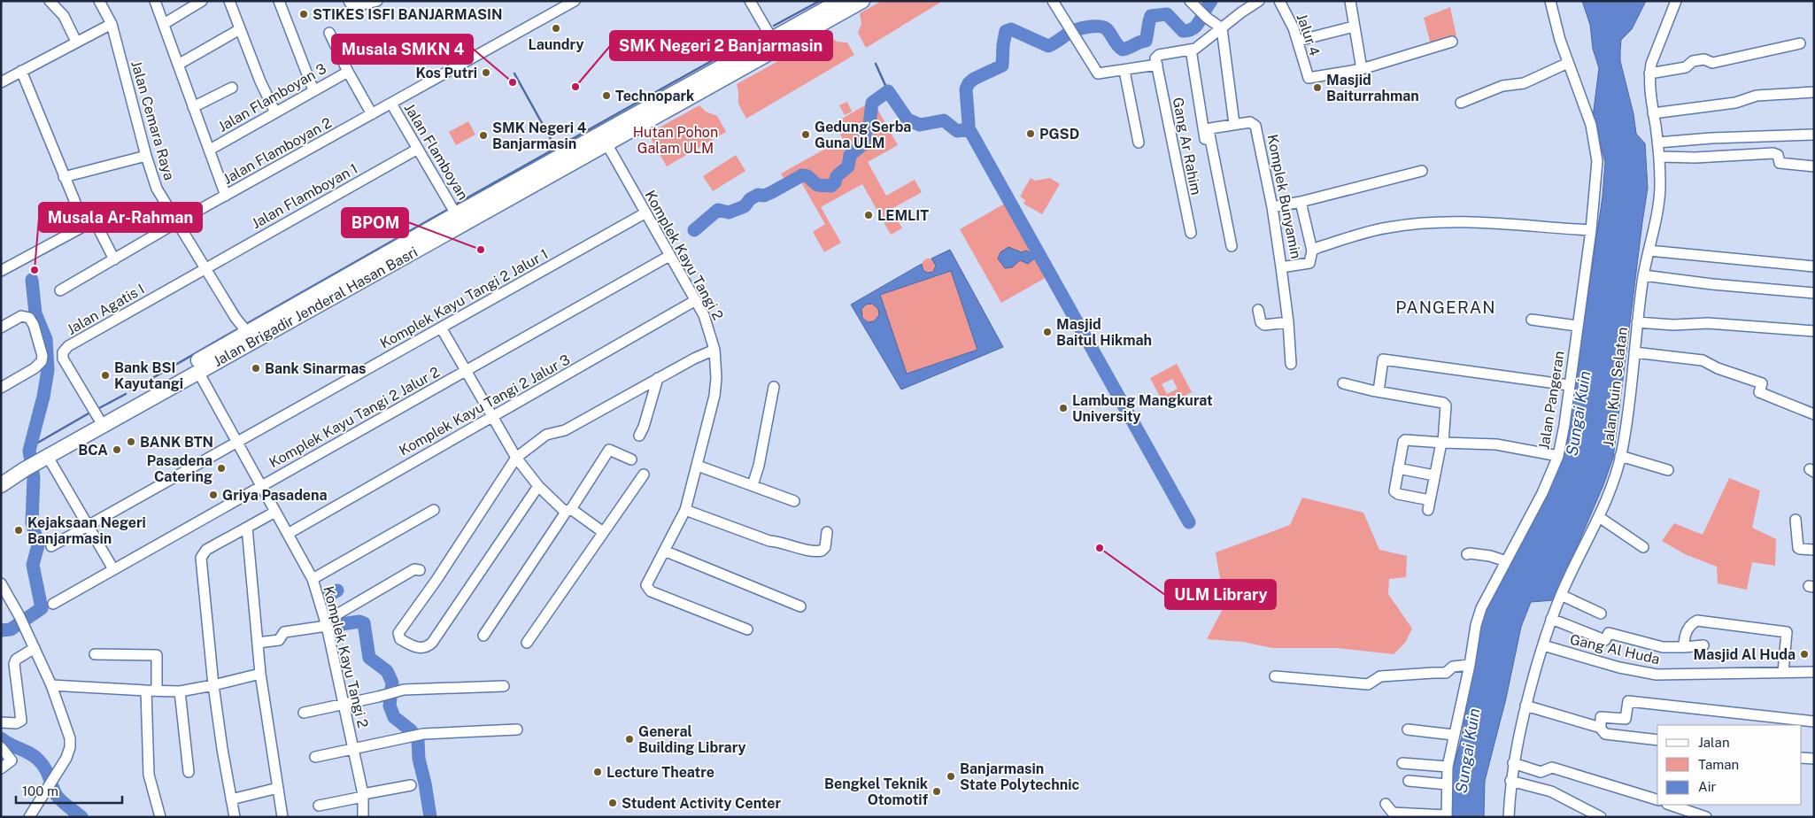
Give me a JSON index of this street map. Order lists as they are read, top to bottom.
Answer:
{
  "streets": {
    "highway": ["Jalan Brigadir Jenderal Hasan Basri"],
    "street": [
      "Jalur 4",
      "Jalan Flamboyan 3",
      "Jalan Cemara Raya",
      "Gang Ar Rahim",
      "Jalan Flamboyan 2",
      "Jalan Flamboyan",
      "Jalan Flamboyan 1",
      "Komplek Bunyamin",
      "Komplek Kayu Tangi 2",
      "Komplek Kayu Tangi 2 Jalur 1",
      "Jalan Agatis I",
      "Jalan Kuin Selatan",
      "Jalan Pangeran",
      "Komplek Kayu Tangi 2 Jalur 3",
      "Komplek Kayu Tangi 2 Jalur 2",
      "Gang Al Huda"
    ]
  },
  "crossings": [
    ["Jalan Cemara Raya", "Jalan Flamboyan 2"],
    ["Jalan Cemara Raya", "Jalan Flamboyan 1"],
    ["Jalan Cemara Raya", "Jalan Brigadir Jenderal Hasan Basri"],
    ["Jalan Cemara Raya", "Jalan Agatis I"],
    ["Jalan Flamboyan 2", "Jalan Flamboyan"],
    ["Jalan Flamboyan", "Jalan Flamboyan 1"],
    ["Jalan Flamboyan", "Jalan Brigadir Jenderal Hasan Basri"],
    ["Jalan Flamboyan 1", "Jalan Agatis I"],
    ["Komplek Bunyamin", "Jalan Pangeran"],
    ["Komplek Kayu Tangi 2", "Komplek Kayu Tangi 2 Jalur 1"],
    ["Komplek Kayu Tangi 2", "Jalan Brigadir Jenderal Hasan Basri"],
    ["Komplek Kayu Tangi 2", "Komplek Kayu Tangi 2 Jalur 3"],
    ["Komplek Kayu Tangi 2", "Komplek Kayu Tangi 2 Jalur 2"],
    ["Jalan Brigadir Jenderal Hasan Basri", "Jalan Agatis I"],
    ["Jalan Kuin Selatan", "Gang Al Huda"]
  ],
  "districts": ["PANGERAN"],
  "water": ["Sungai Kuin"],
  "parks": ["Hutan Pohon Galam ULM"],
  "places": [
    "STIKES ISFI BANJARMASIN",
    "Laundry",
    "Kos Putri",
    "Musala SMKN 4",
    "SMK Negeri 2 Banjarmasin",
    "Masjid Baiturrahman",
    "Technopark",
    "PGSD",
    "Gedung Serba Guna ULM",
    "SMK Negeri 4 Banjarmasin",
    "LEMLIT",
    "BPOM",
    "Musala Ar-Rahman",
    "Masjid Baitul Hikmah",
    "Bank Sinarmas",
    "Bank BSI Kayutangi",
    "Lambung Mangkurat University",
    "BANK BTN",
    "BCA",
    "Pasadena Catering",
    "Griya Pasadena",
    "Kejaksaan Negeri Banjarmasin",
    "ULM Library",
    "Masjid Al Huda",
    "General Building Library",
    "Lecture Theatre",
    "Banjarmasin State Polytechnic",
    "Bengkel Teknik Otomotif",
    "Student Activity Center"
  ],
  "legend": ["Jalan", "Taman", "Air"],
  "scale_bar": "100 m"
}
